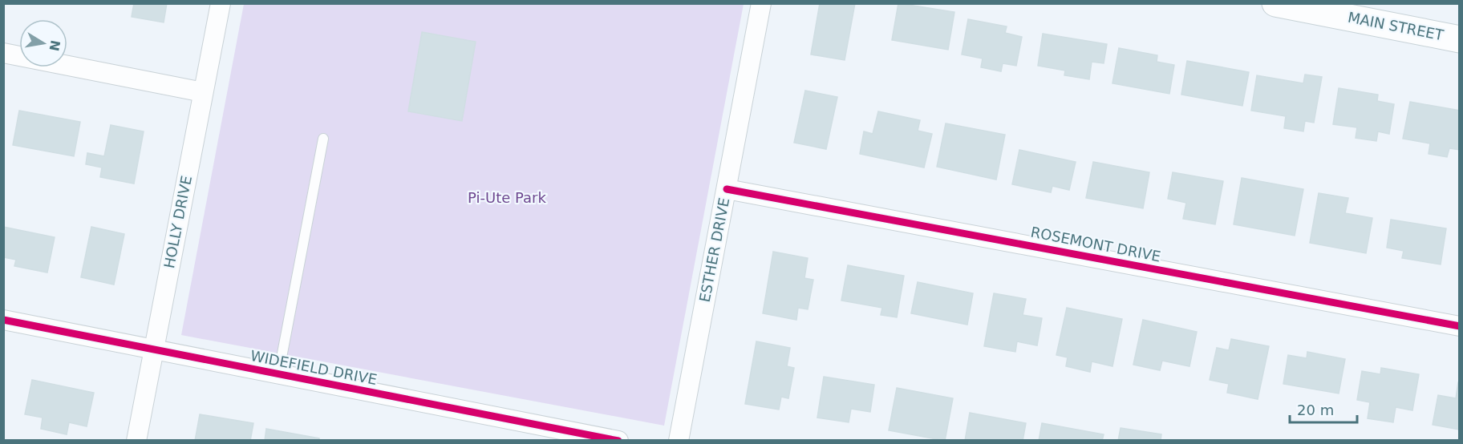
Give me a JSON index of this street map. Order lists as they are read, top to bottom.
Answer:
{
  "streets": {
    "main road": ["MAIN STREET"],
    "street": [
      "HOLLY DRIVE",
      "ROSEMONT DRIVE",
      "ESTHER DRIVE",
      "WIDEFIELD DRIVE"
    ]
  },
  "crossings": [
    ["HOLLY DRIVE", "WIDEFIELD DRIVE"],
    ["ROSEMONT DRIVE", "ESTHER DRIVE"]
  ],
  "parks": ["Pi-Ute Park"],
  "scale_bar": "20 m",
  "north": "right"
}
